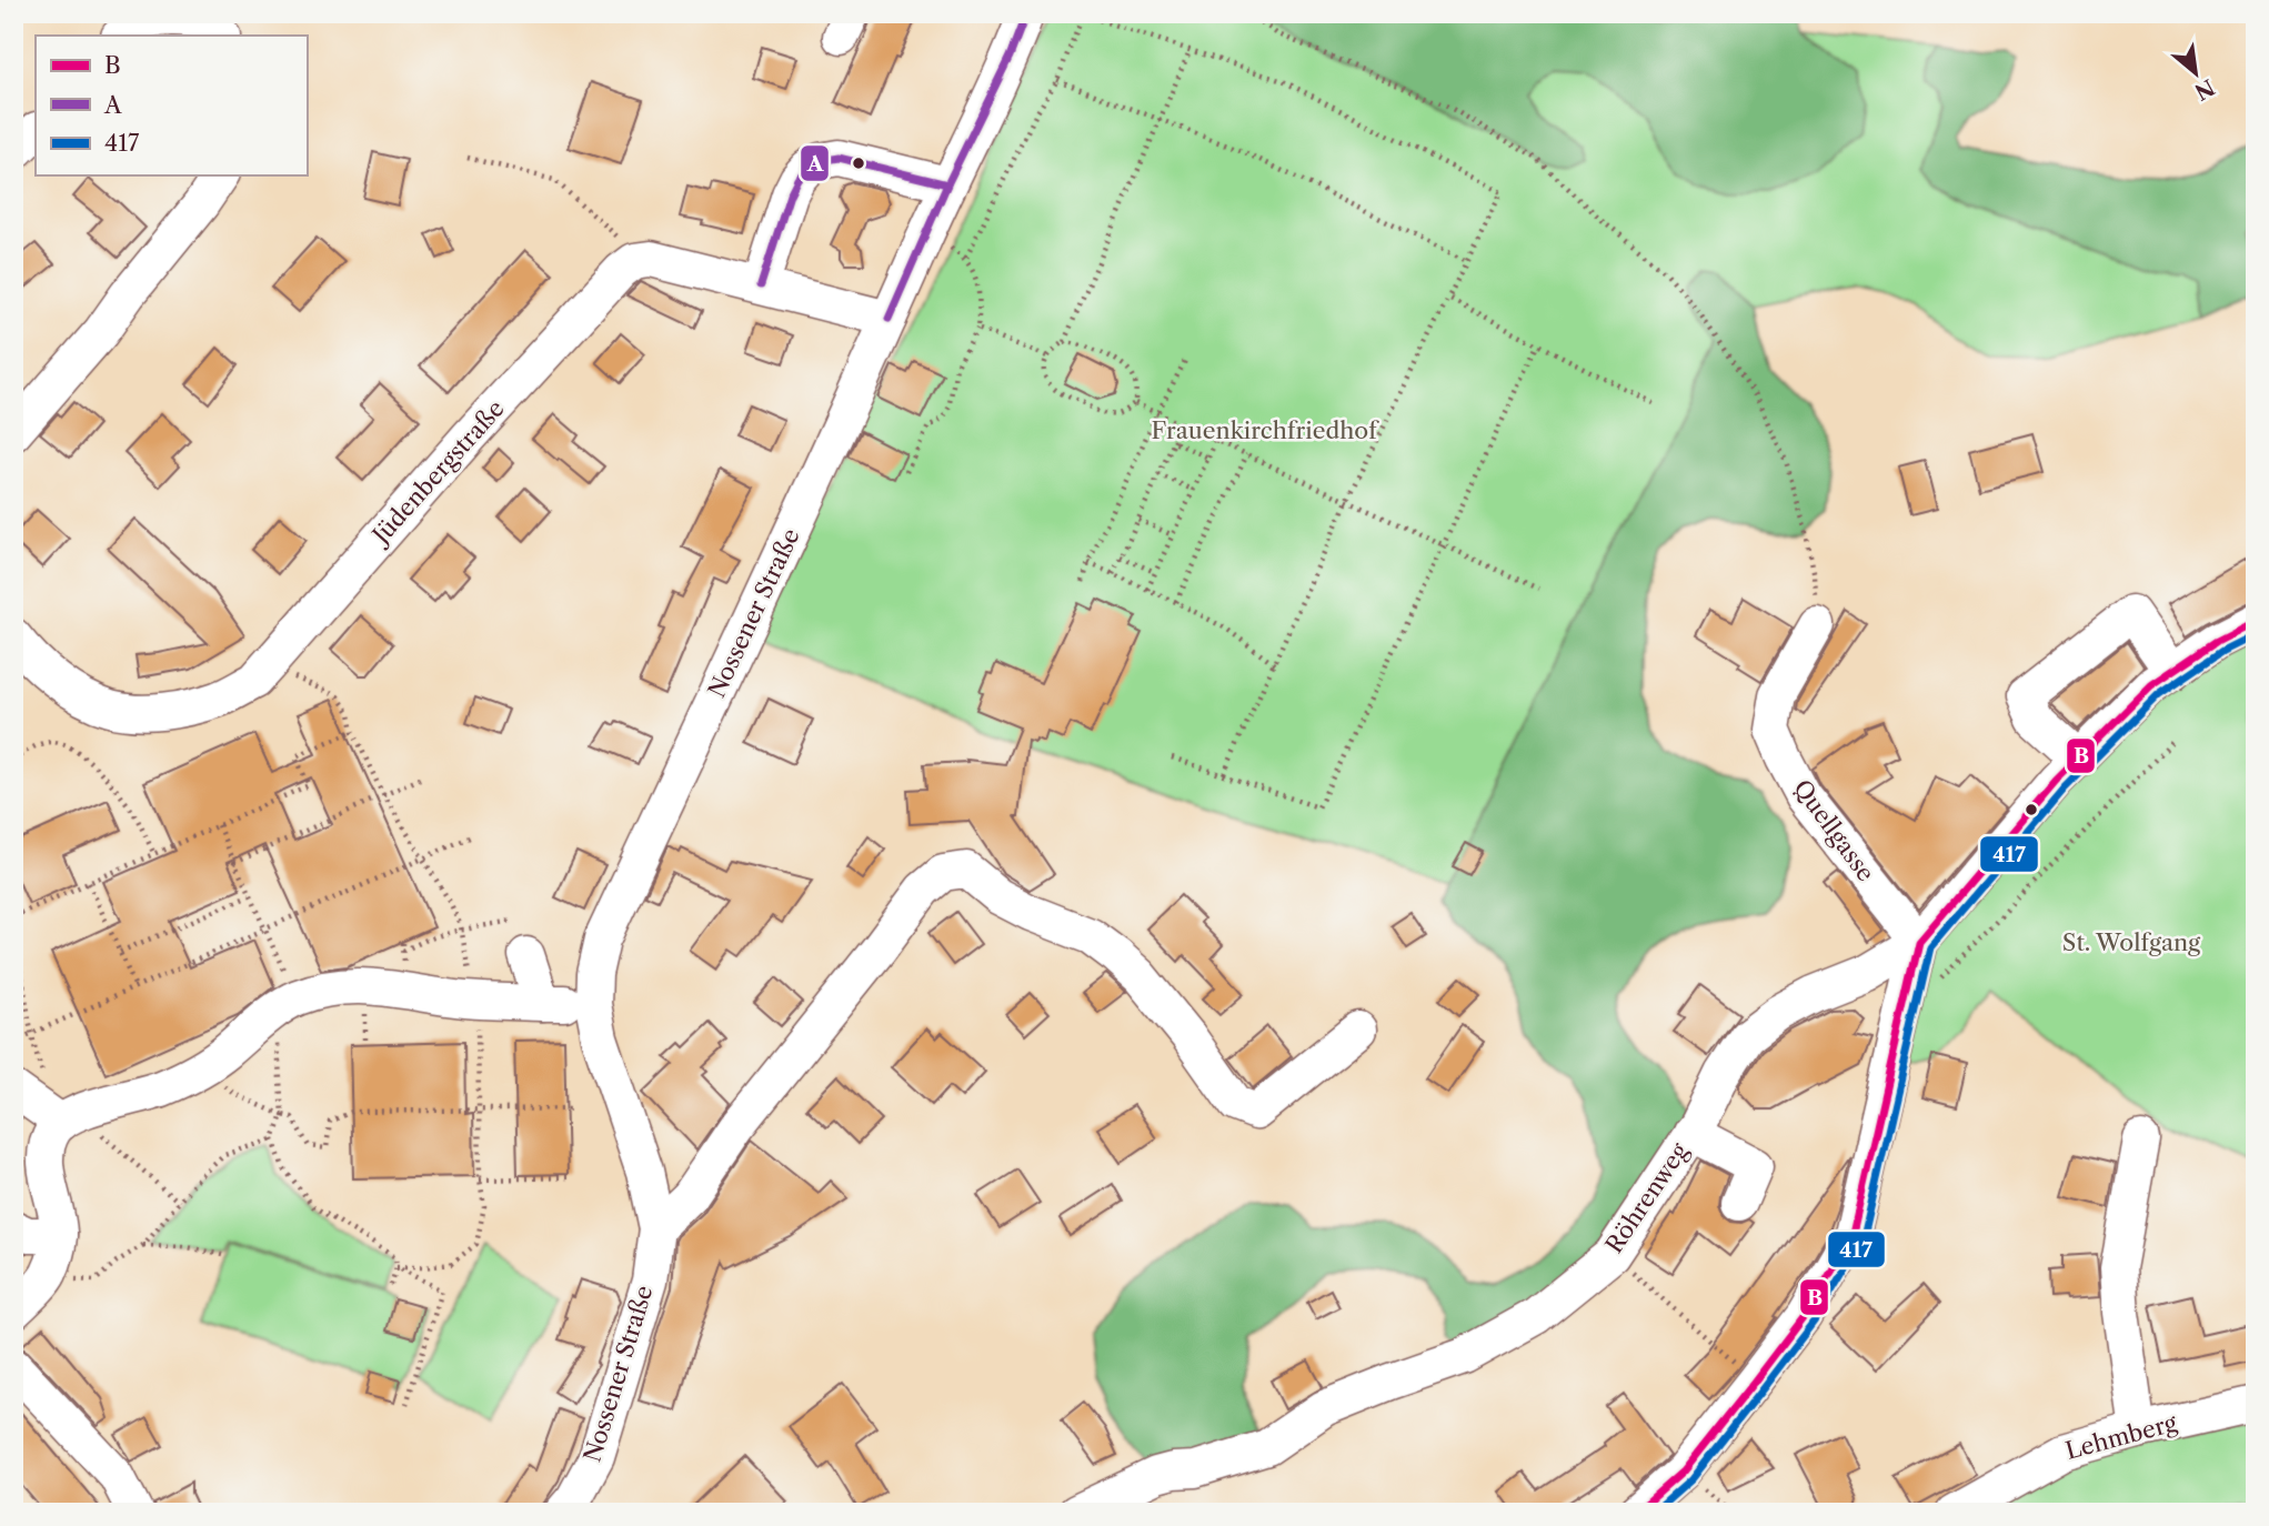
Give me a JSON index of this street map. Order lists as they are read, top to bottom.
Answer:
{
  "streets": {
    "street": [
      "Jüdenbergstraße",
      "Nossener Straße",
      "Quellgasse",
      "Röhrenweg",
      "Lehmberg"
    ]
  },
  "crossings": [
    ["Quellgasse", "Röhrenweg"]
  ],
  "parks": ["Frauenkirchfriedhof", "St. Wolfgang"],
  "lines": ["transit line A", "transit line B", "transit line 417"],
  "legend": ["B", "A", "417"],
  "north": "bottom right"
}
